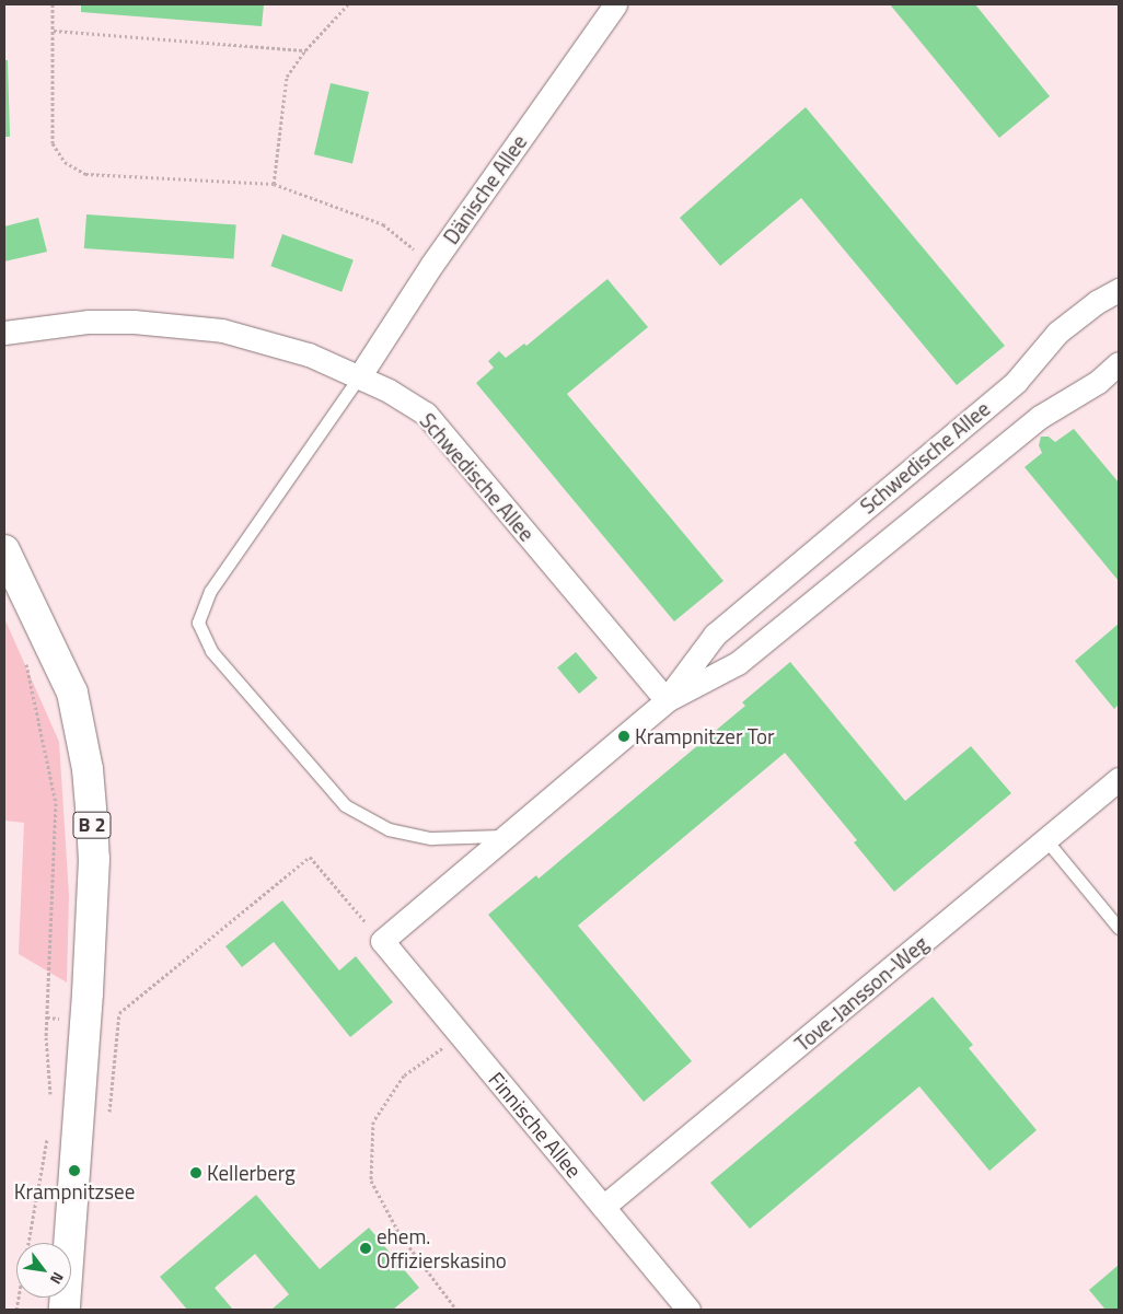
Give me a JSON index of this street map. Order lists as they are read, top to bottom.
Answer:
{
  "streets": {
    "main road": ["B 2"],
    "street": [
      "Dänische Allee",
      "Schwedische Allee",
      "Tove-Jansson-Weg",
      "Finnische Allee"
    ]
  },
  "crossings": [
    ["Dänische Allee", "Schwedische Allee"],
    ["Schwedische Allee", "Finnische Allee"],
    ["Tove-Jansson-Weg", "Finnische Allee"]
  ],
  "places": [
    "Krampnitzer Tor",
    "Krampnitzsee",
    "Kellerberg",
    "ehem. Offizierskasino"
  ],
  "north": "bottom right"
}
